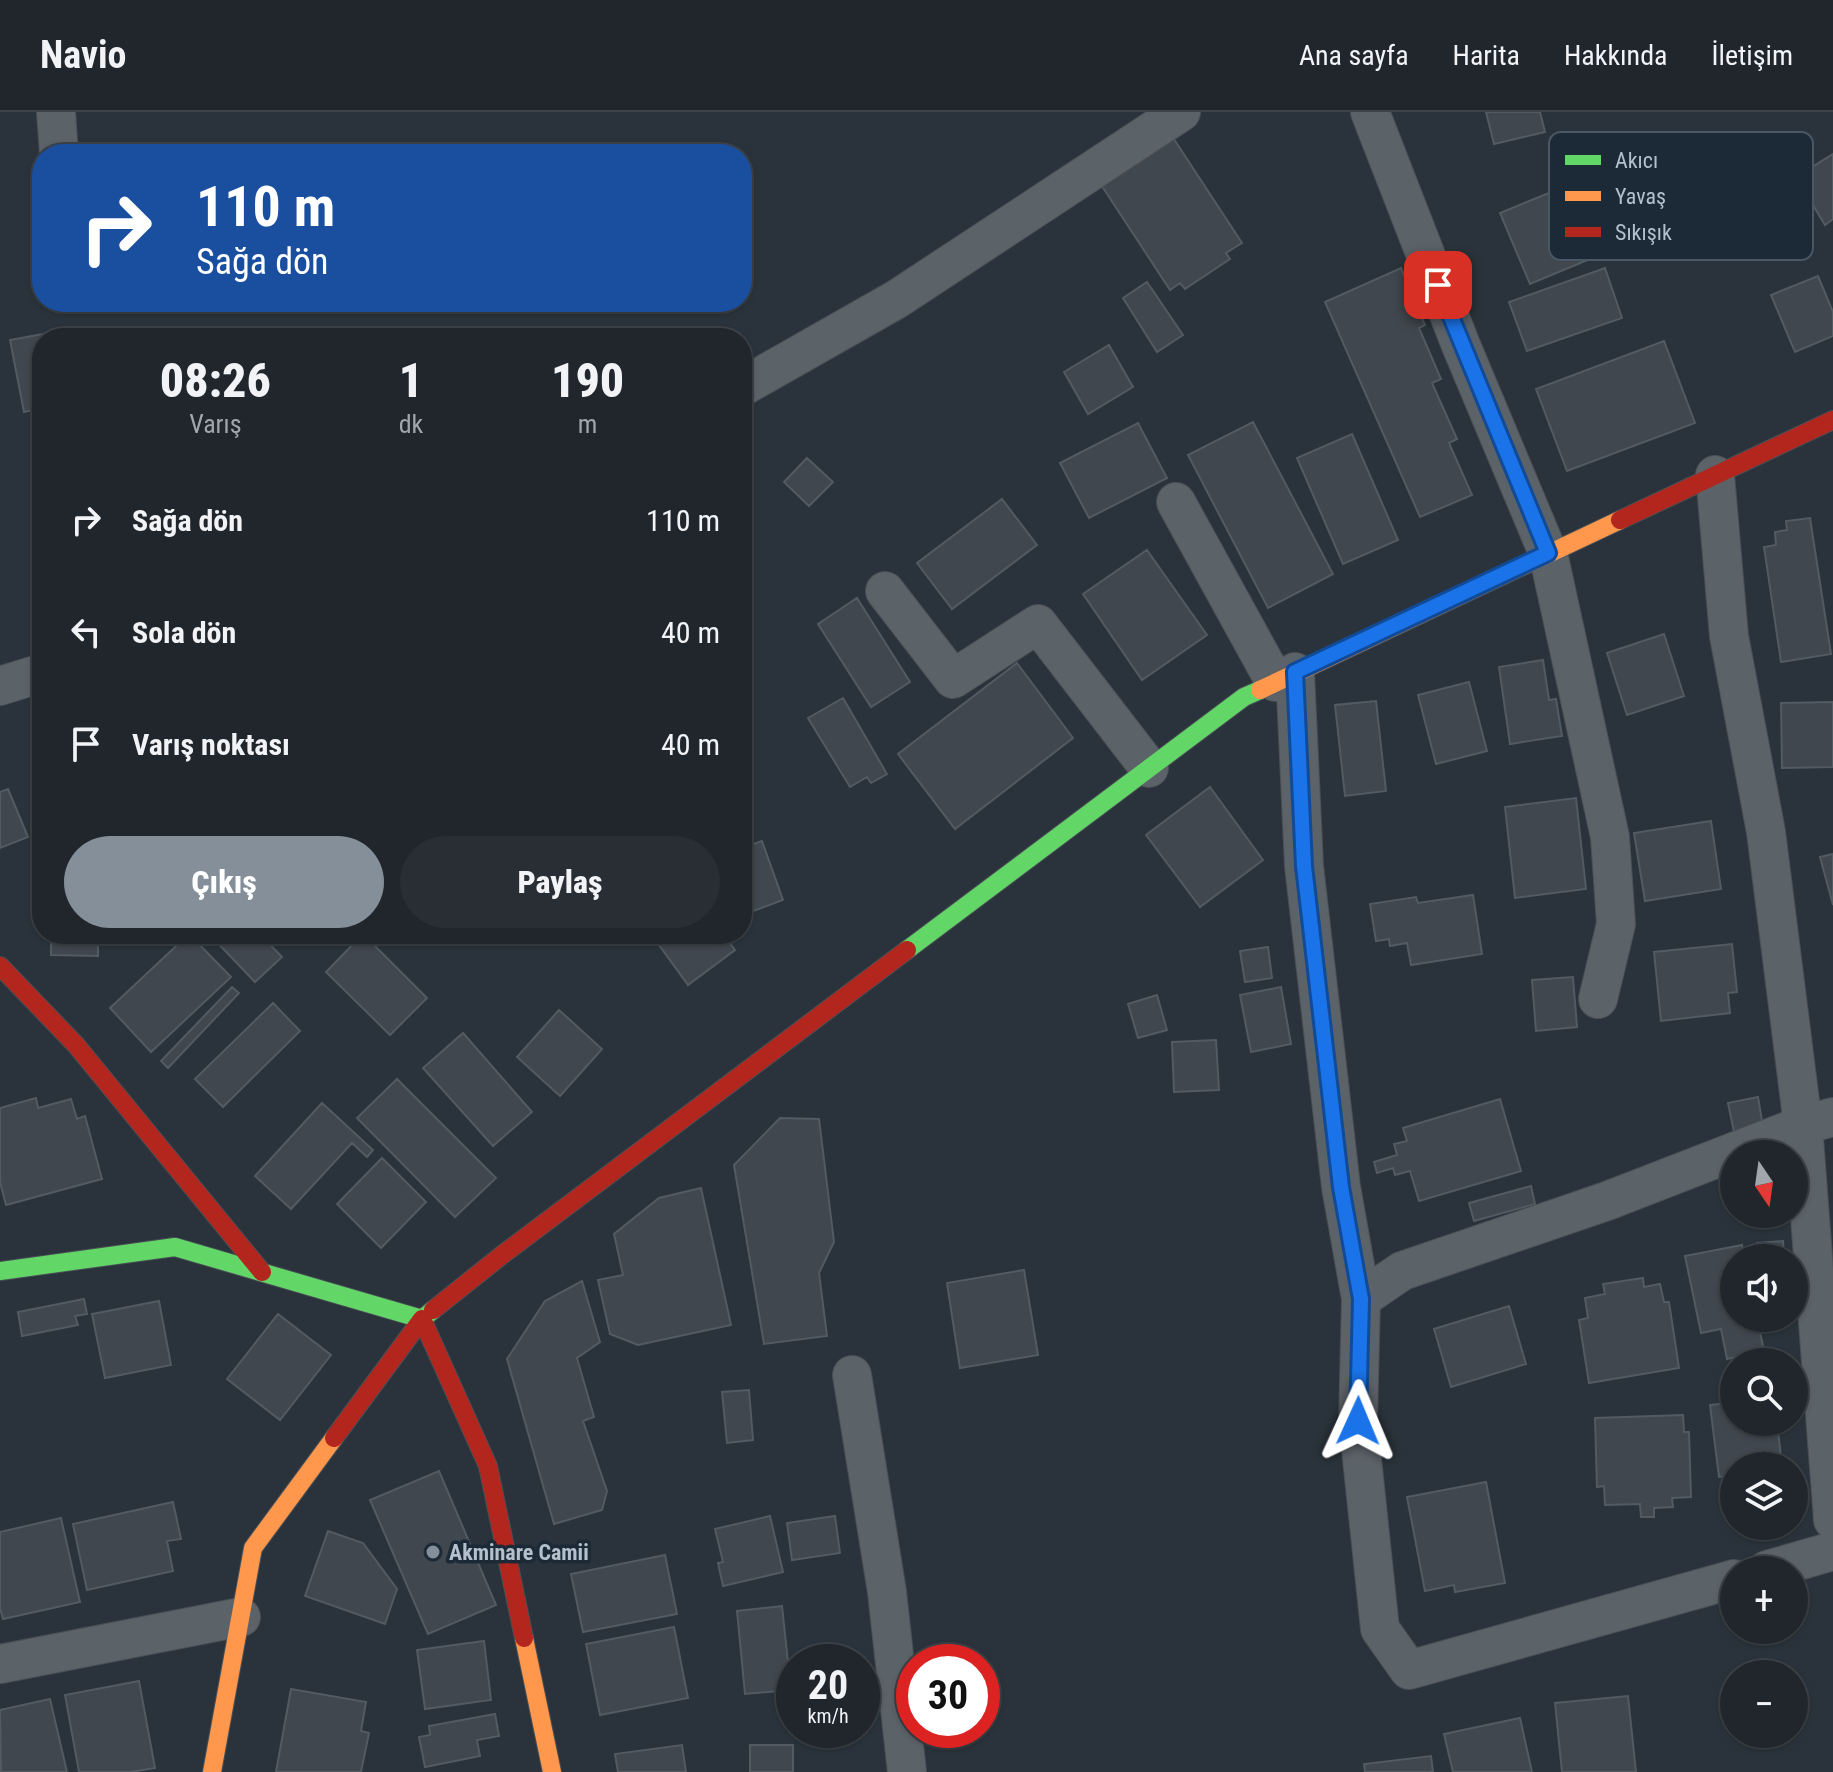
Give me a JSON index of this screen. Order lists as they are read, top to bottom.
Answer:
{
  "places": ["Akminare Camii"],
  "legend": ["Akıcı", "Yavaş", "Sıkışık"],
  "north": "bottom",
  "page": {
    "header": "Navio",
    "nav": [
      "Ana sayfa",
      "Harita",
      "Hakkında",
      "İletişim"
    ],
    "turn": ["110 m", "Sağa dön"],
    "eta": [
      "08:26",
      "Varış",
      "1",
      "dk",
      "190",
      "m"
    ],
    "list": [
      {
        "name": "Sağa dön",
        "value": "110 m"
      },
      {
        "name": "Sola dön",
        "value": "40 m"
      },
      {
        "name": "Varış noktası",
        "value": "40 m"
      }
    ],
    "buttons": ["Çıkış", "Paylaş"],
    "map_buttons": ["+", "−"],
    "speed": "20 km/h",
    "limit": "30"
  }
}
